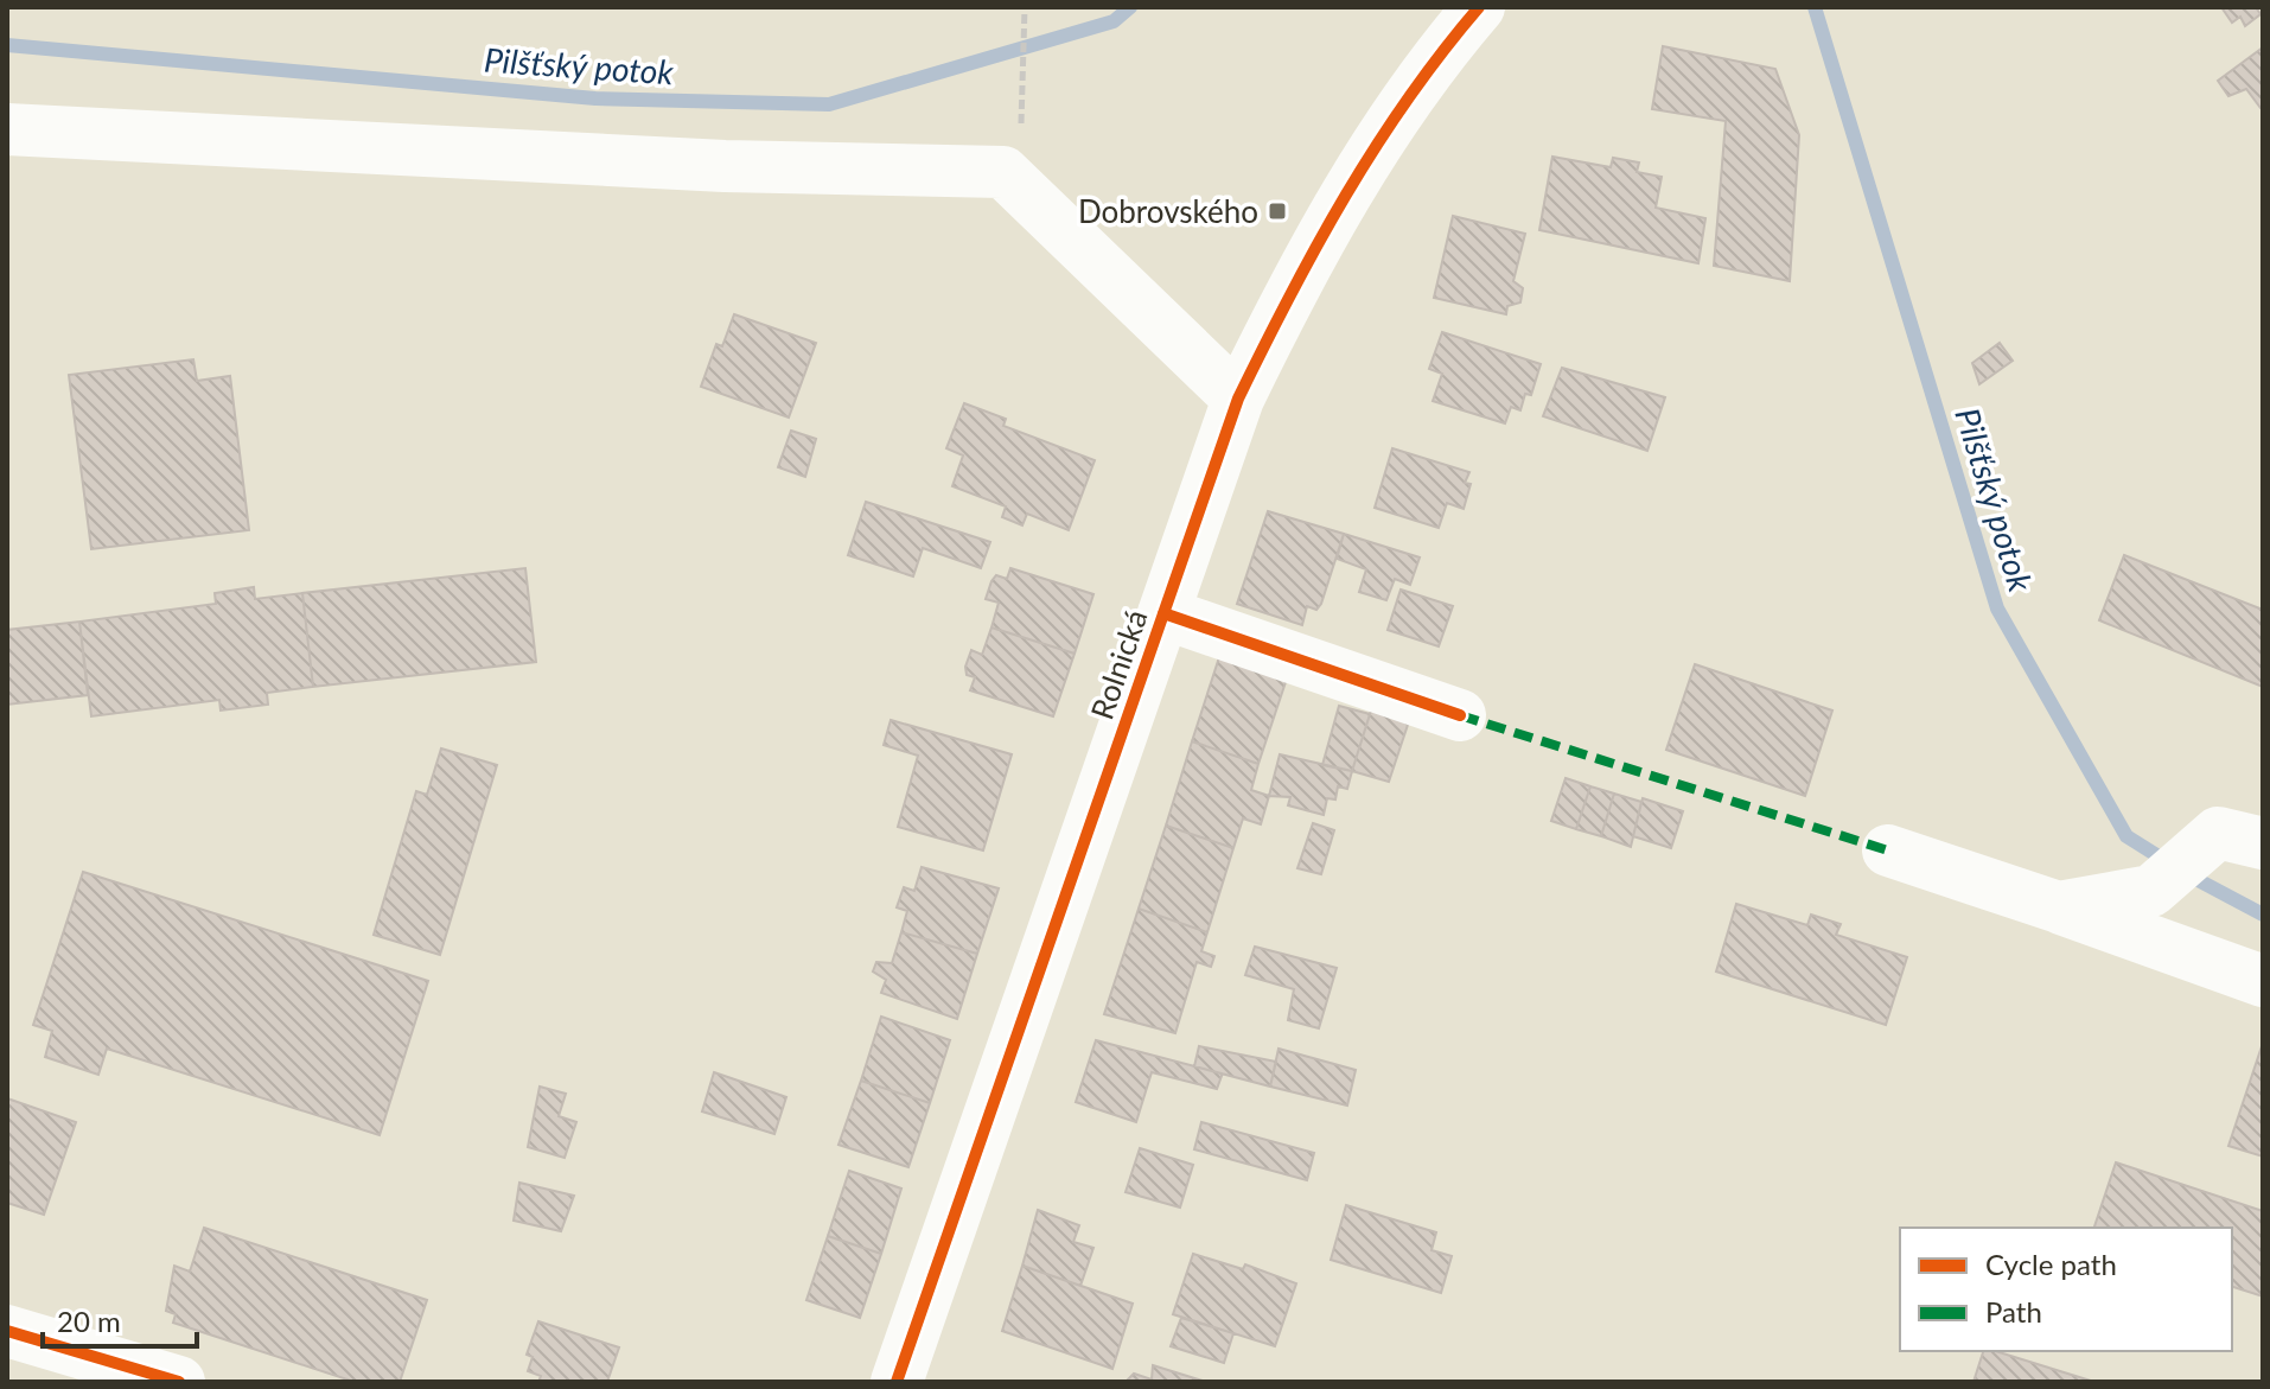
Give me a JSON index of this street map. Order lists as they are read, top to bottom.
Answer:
{
  "streets": {
    "street": ["Rolnická"]
  },
  "water": ["Pilšťský potok"],
  "places": {
    "transit": ["Dobrovského"]
  },
  "legend": ["Cycle path", "Path"],
  "scale_bar": "20 m"
}
